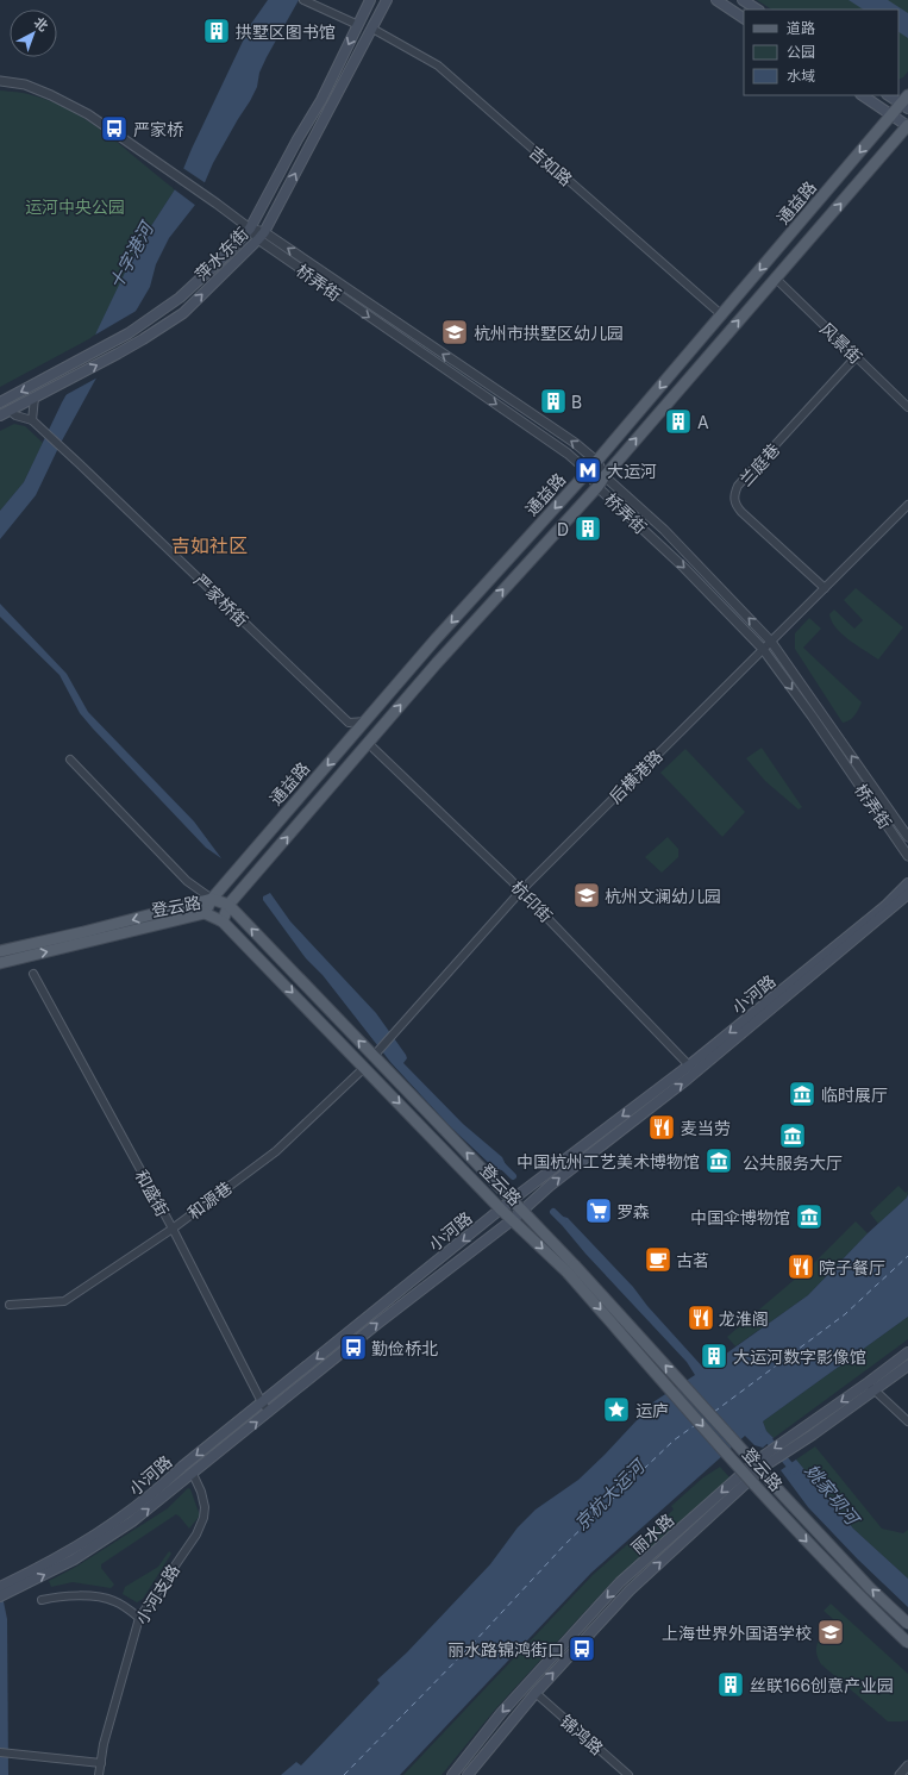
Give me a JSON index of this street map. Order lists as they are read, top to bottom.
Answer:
{
  "streets": {
    "main road": [
      "通益路",
      "萍水东街",
      "登云路",
      "小河路",
      "丽水路"
    ],
    "street": [
      "吉如路",
      "桥弄街",
      "风景街",
      "兰庭巷",
      "严家桥街",
      "后横港路",
      "杭印街",
      "和盛街",
      "和源巷",
      "小河支路",
      "锦鸿路"
    ]
  },
  "crossings": [
    ["吉如路", "通益路"],
    ["吉如路", "萍水东街"],
    ["通益路", "桥弄街"],
    ["通益路", "风景街"],
    ["通益路", "杭印街"],
    ["通益路", "登云路"],
    ["萍水东街", "桥弄街"],
    ["萍水东街", "严家桥街"],
    ["桥弄街", "后横港路"],
    ["风景街", "兰庭巷"],
    ["兰庭巷", "后横港路"],
    ["后横港路", "杭印街"],
    ["后横港路", "登云路"],
    ["杭印街", "小河路"],
    ["登云路", "小河路"],
    ["登云路", "和源巷"],
    ["小河路", "和盛街"],
    ["小河路", "小河支路"],
    ["和盛街", "和源巷"],
    ["丽水路", "锦鸿路"]
  ],
  "districts": ["吉如社区"],
  "water": ["十字港河", "姚家坝河", "京杭大运河"],
  "parks": ["运河中央公园"],
  "places": {
    "building": [
      "拱墅区图书馆",
      "B",
      "A",
      "D",
      "大运河数字影像馆",
      "丝联166创意产业园"
    ],
    "bus stop": ["严家桥", "勤俭桥北", "丽水路锦鸿街口"],
    "school or university": ["杭州市拱墅区幼儿园", "杭州文澜幼儿园", "上海世界外国语学校"],
    "metro station": ["大运河"],
    "museum": [
      "临时展厅",
      "公共服务大厅",
      "中国杭州工艺美术博物馆",
      "中国伞博物馆"
    ],
    "restaurant": ["麦当劳", "院子餐厅", "龙淮阁"],
    "supermarket": ["罗森"],
    "cafe": ["古茗"],
    "place": ["运庐"]
  },
  "legend": ["道路", "公园", "水域"],
  "north": "top right"
}
